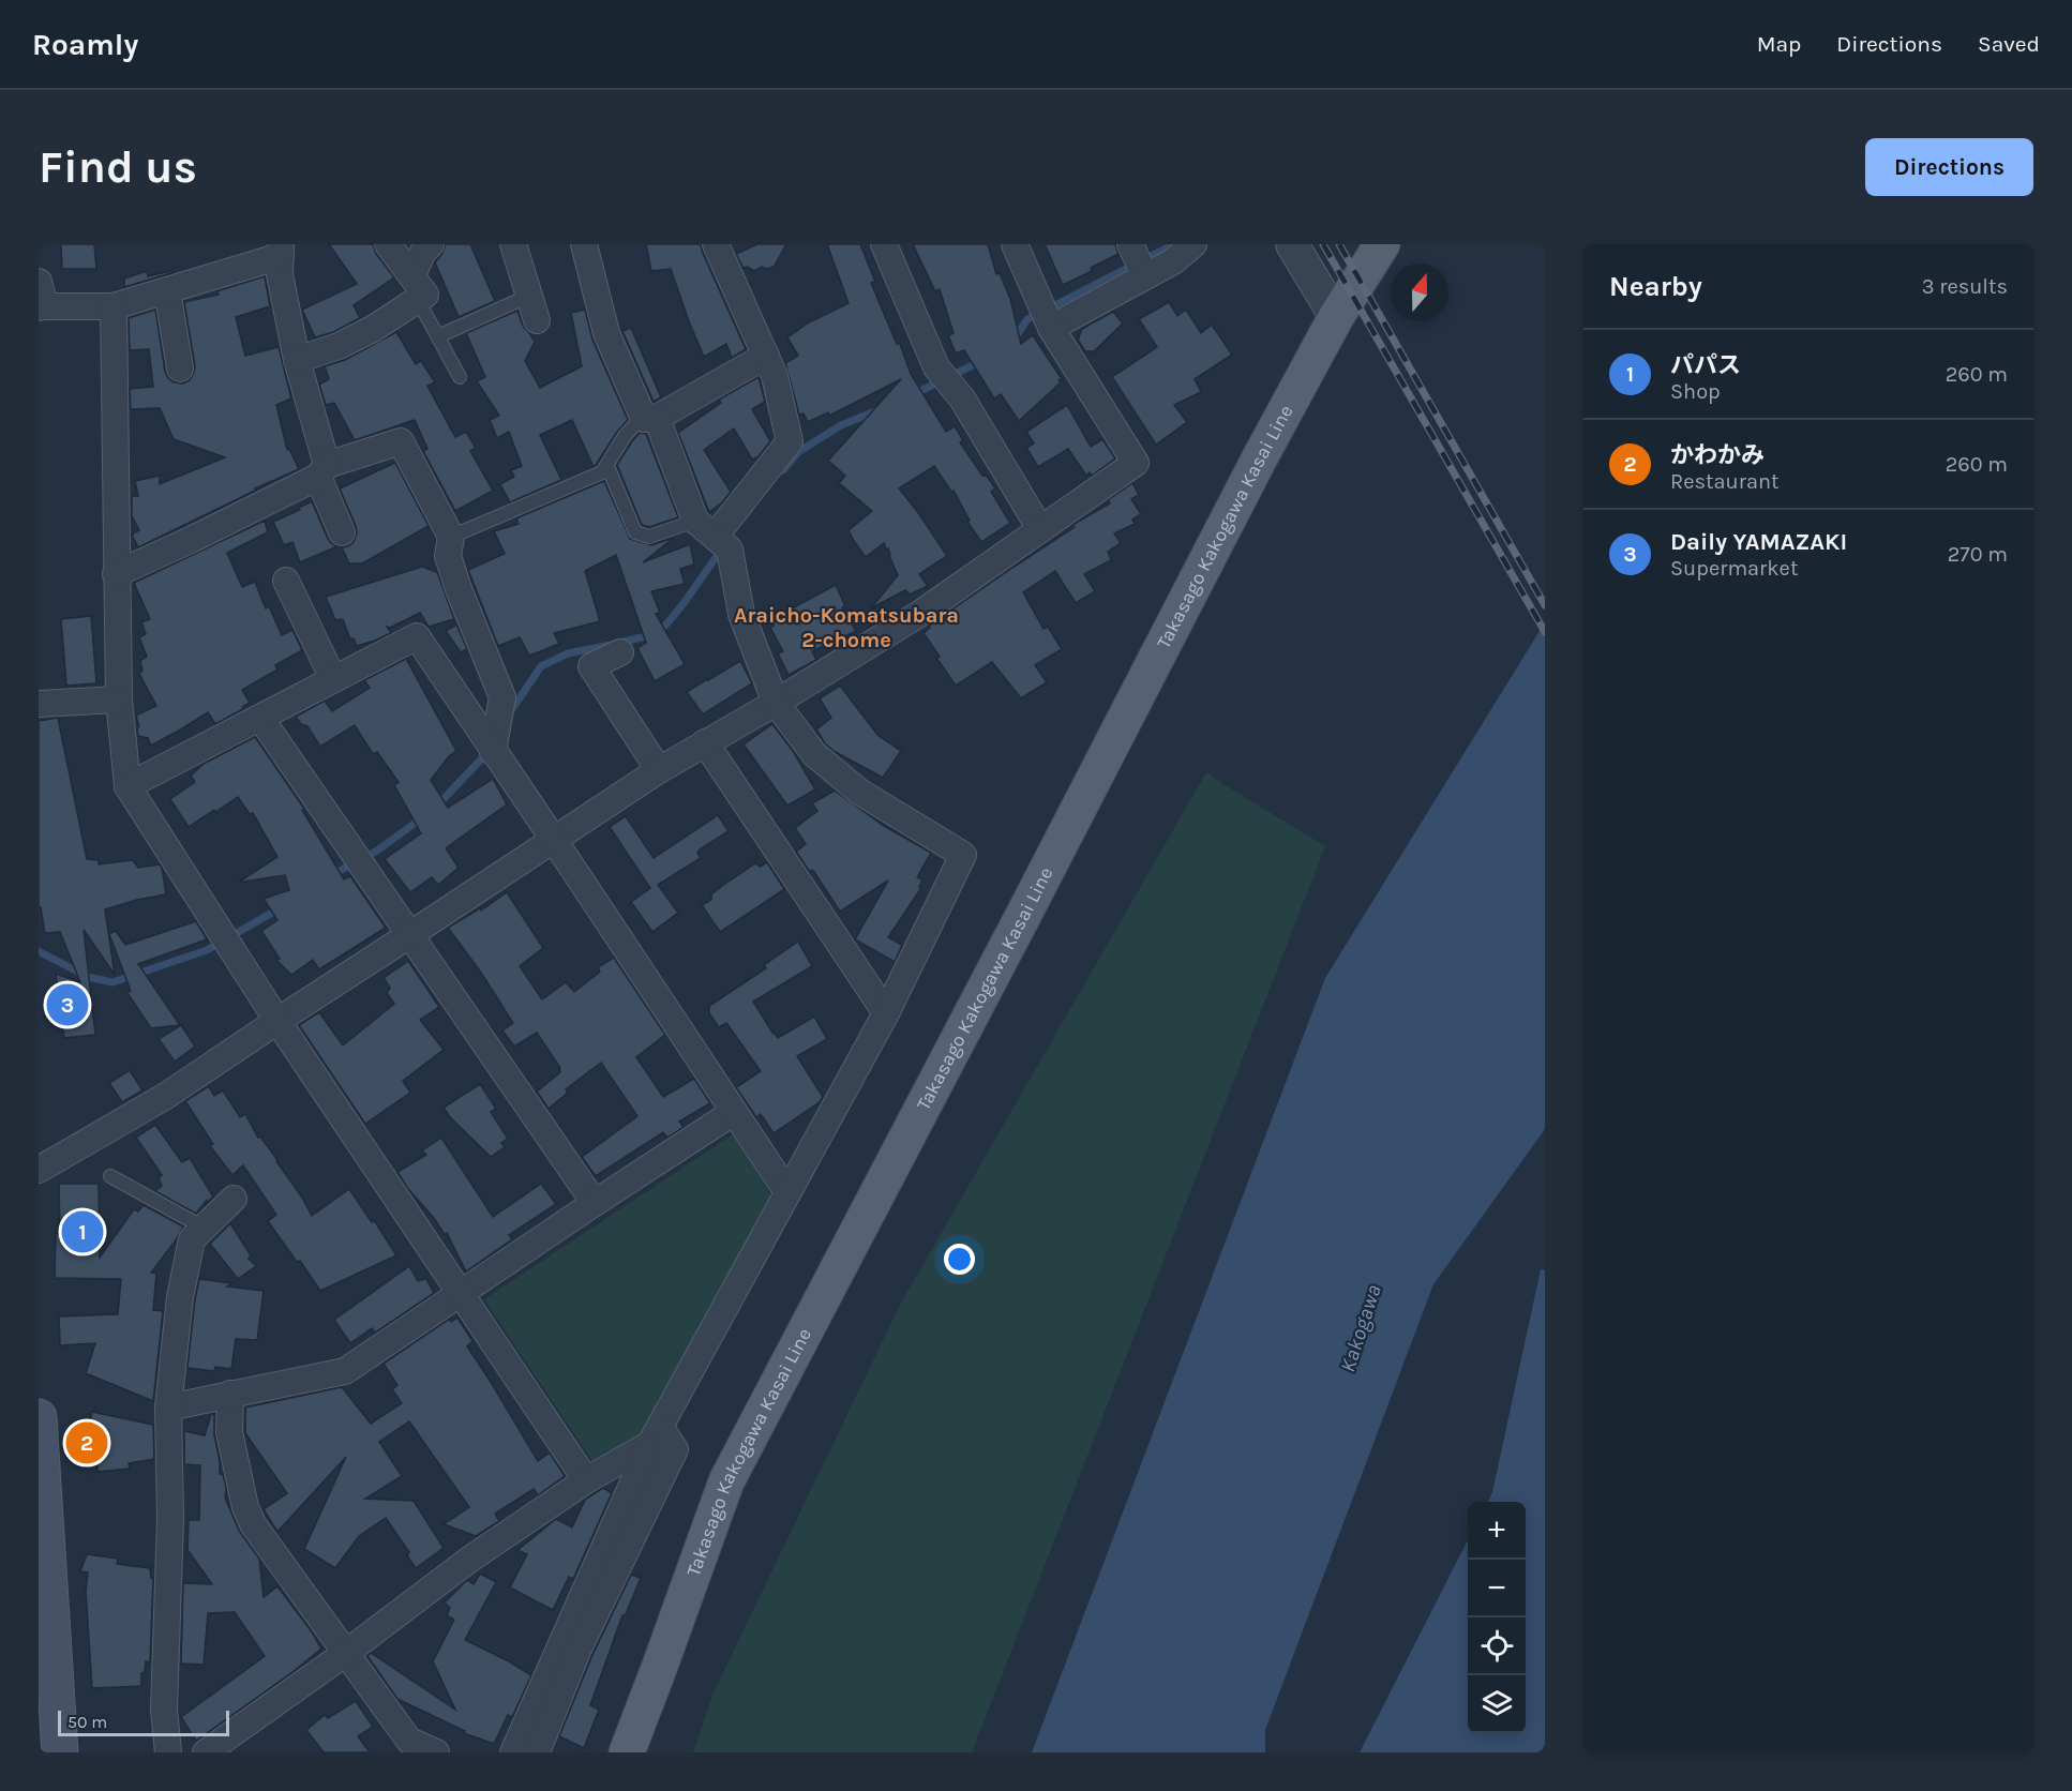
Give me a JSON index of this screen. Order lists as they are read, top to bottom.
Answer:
{
  "streets": {
    "main road": ["Takasago Kakogawa Kasai Line"]
  },
  "districts": ["Araicho-Komatsubara 2-chome"],
  "water": ["Kakogawa"],
  "scale_bar": "50 m",
  "north": "top",
  "page": {
    "header": "Roamly",
    "nav": ["Map", "Directions", "Saved"],
    "buttons": "Directions",
    "title": "Find us",
    "heading": ["Nearby", "3 results"],
    "list": [
      {
        "mark": "1",
        "name": "パパス",
        "note": "Shop",
        "value": "260 m"
      },
      {
        "mark": "2",
        "name": "かわかみ",
        "note": "Restaurant",
        "value": "260 m"
      },
      {
        "mark": "3",
        "name": "Daily YAMAZAKI",
        "note": "Supermarket",
        "value": "270 m"
      }
    ],
    "pins": ["3", "1", "2"],
    "map_buttons": ["+", "−"],
    "scale": "50 m"
  }
}
